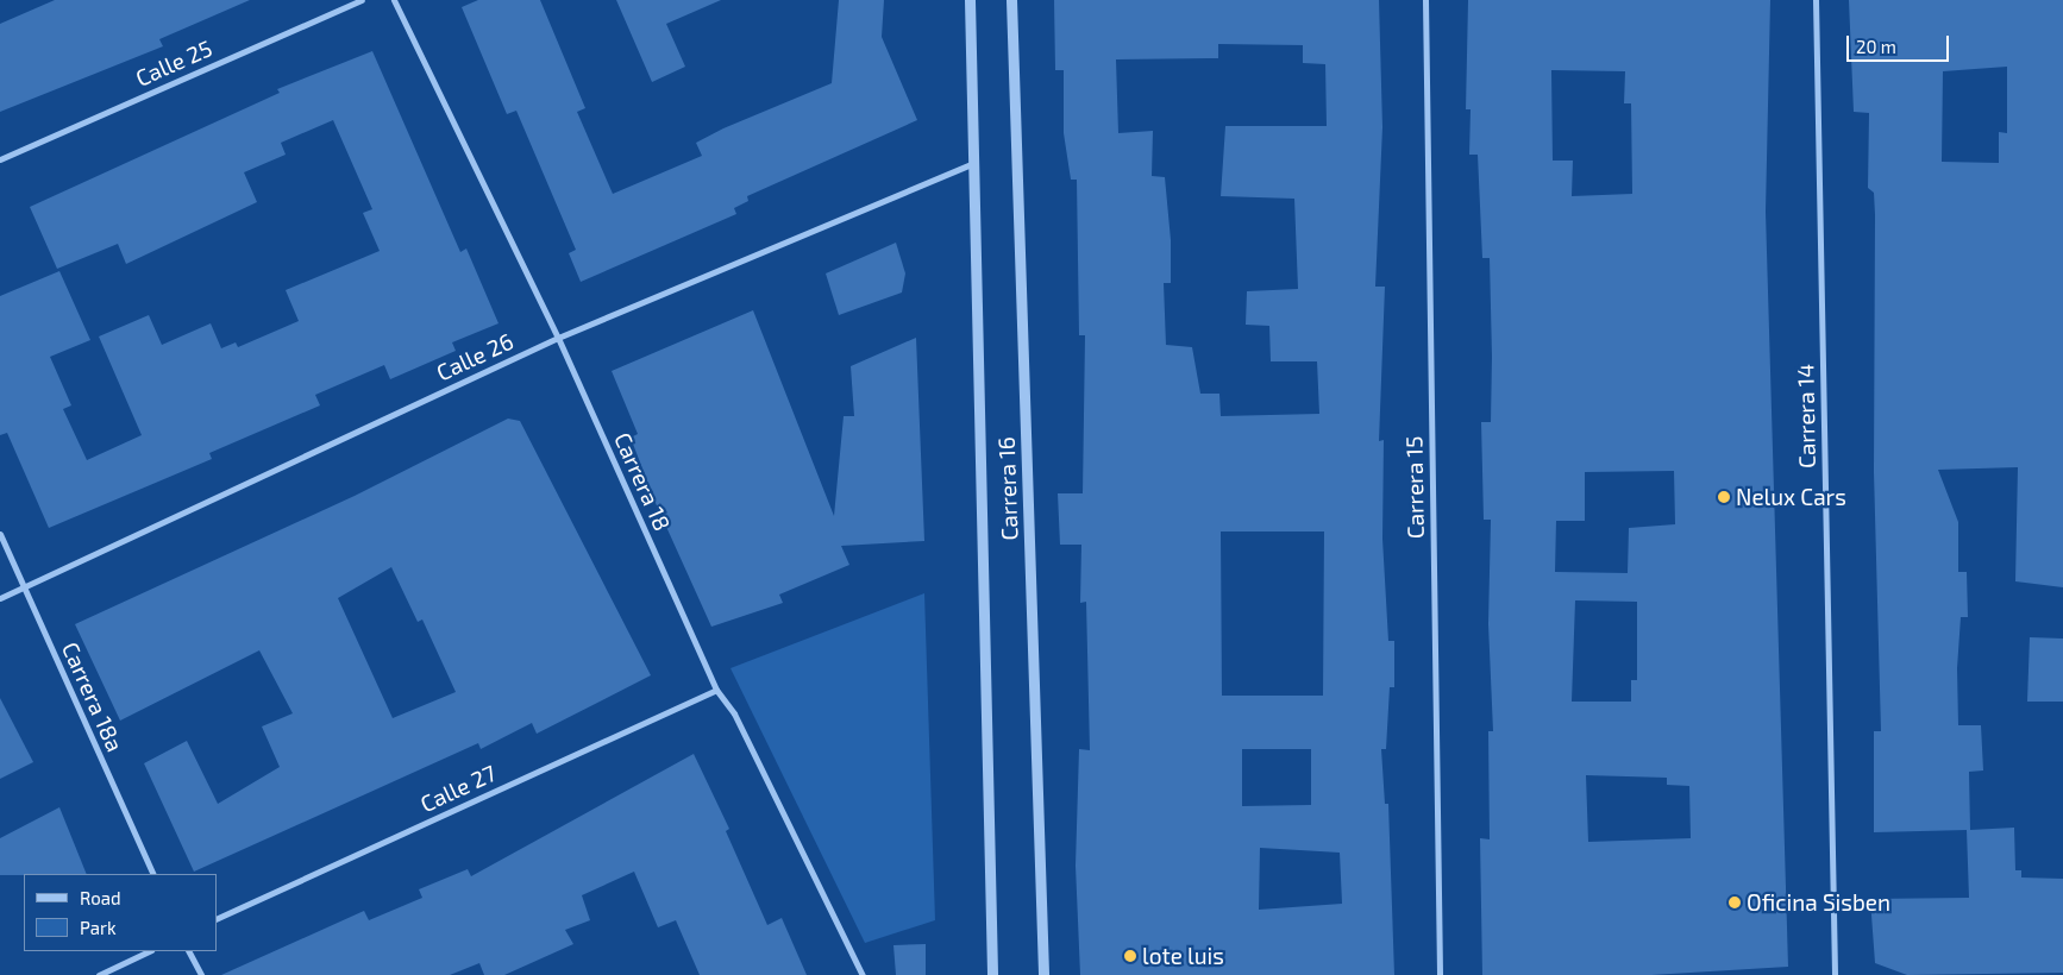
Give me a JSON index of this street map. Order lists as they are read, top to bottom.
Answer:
{
  "streets": {
    "street": [
      "Calle 25",
      "Calle 26",
      "Carrera 14",
      "Carrera 18",
      "Carrera 15",
      "Carrera 16",
      "Carrera 18a",
      "Calle 27"
    ]
  },
  "crossings": [
    ["Calle 26", "Carrera 18"],
    ["Calle 26", "Carrera 16"],
    ["Calle 26", "Carrera 18a"],
    ["Carrera 18", "Calle 27"]
  ],
  "places": ["Nelux Cars", "Oficina Sisben", "lote luis"],
  "legend": ["Road", "Park"],
  "scale_bar": "20 m"
}
